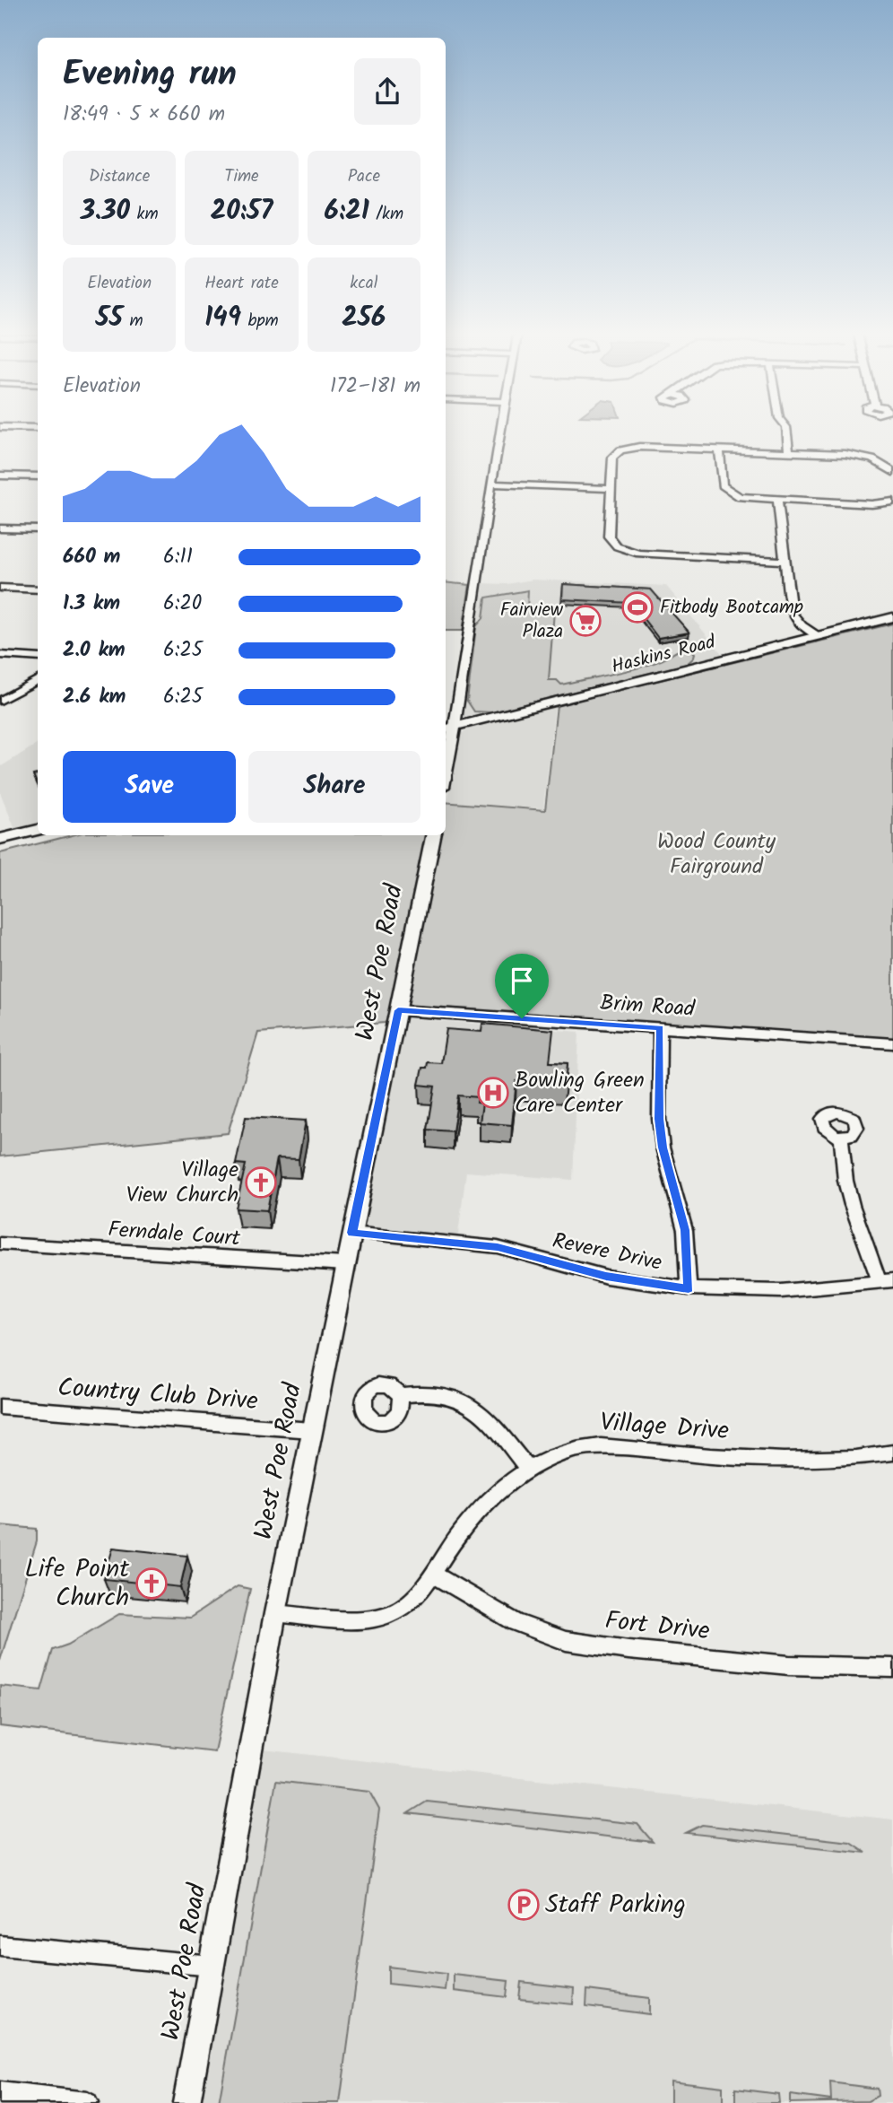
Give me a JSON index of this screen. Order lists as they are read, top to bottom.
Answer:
{
  "streets": {
    "main road": ["Haskins Road", "West Poe Road"],
    "street": [
      "Brim Road",
      "Ferndale Court",
      "Revere Drive",
      "Country Club Drive",
      "Village Drive",
      "Fort Drive"
    ]
  },
  "crossings": [
    ["West Poe Road", "Brim Road"],
    ["West Poe Road", "Ferndale Court"],
    ["West Poe Road", "Revere Drive"],
    ["West Poe Road", "Country Club Drive"],
    ["West Poe Road", "Village Drive"],
    ["Village Drive", "Fort Drive"]
  ],
  "parks": ["Wood County Fairground"],
  "places": {
    "sports": ["Fitbody Bootcamp"],
    "supermarket": ["Fairview Plaza"],
    "hospital": ["Bowling Green Care Center"],
    "church": ["Village View Church", "Life Point Church"],
    "parking": ["Staff Parking"]
  },
  "page": {
    "heading": ["Evening run", "18:49 · 5 × 660 m"],
    "stats": [
      ["Distance", "3.30 km"],
      ["Time", "20:57"],
      ["Pace", "6:21 /km"],
      ["Elevation", "55 m"],
      ["Heart rate", "149 bpm"],
      ["kcal", "256"]
    ],
    "chart": ["Elevation", "172–181 m"],
    "list": [
      {
        "name": "660 m",
        "note": "6:11"
      },
      {
        "name": "1.3 km",
        "note": "6:20"
      },
      {
        "name": "2.0 km",
        "note": "6:25"
      },
      {
        "name": "2.6 km",
        "note": "6:25"
      }
    ],
    "buttons": ["Save", "Share"]
  }
}
